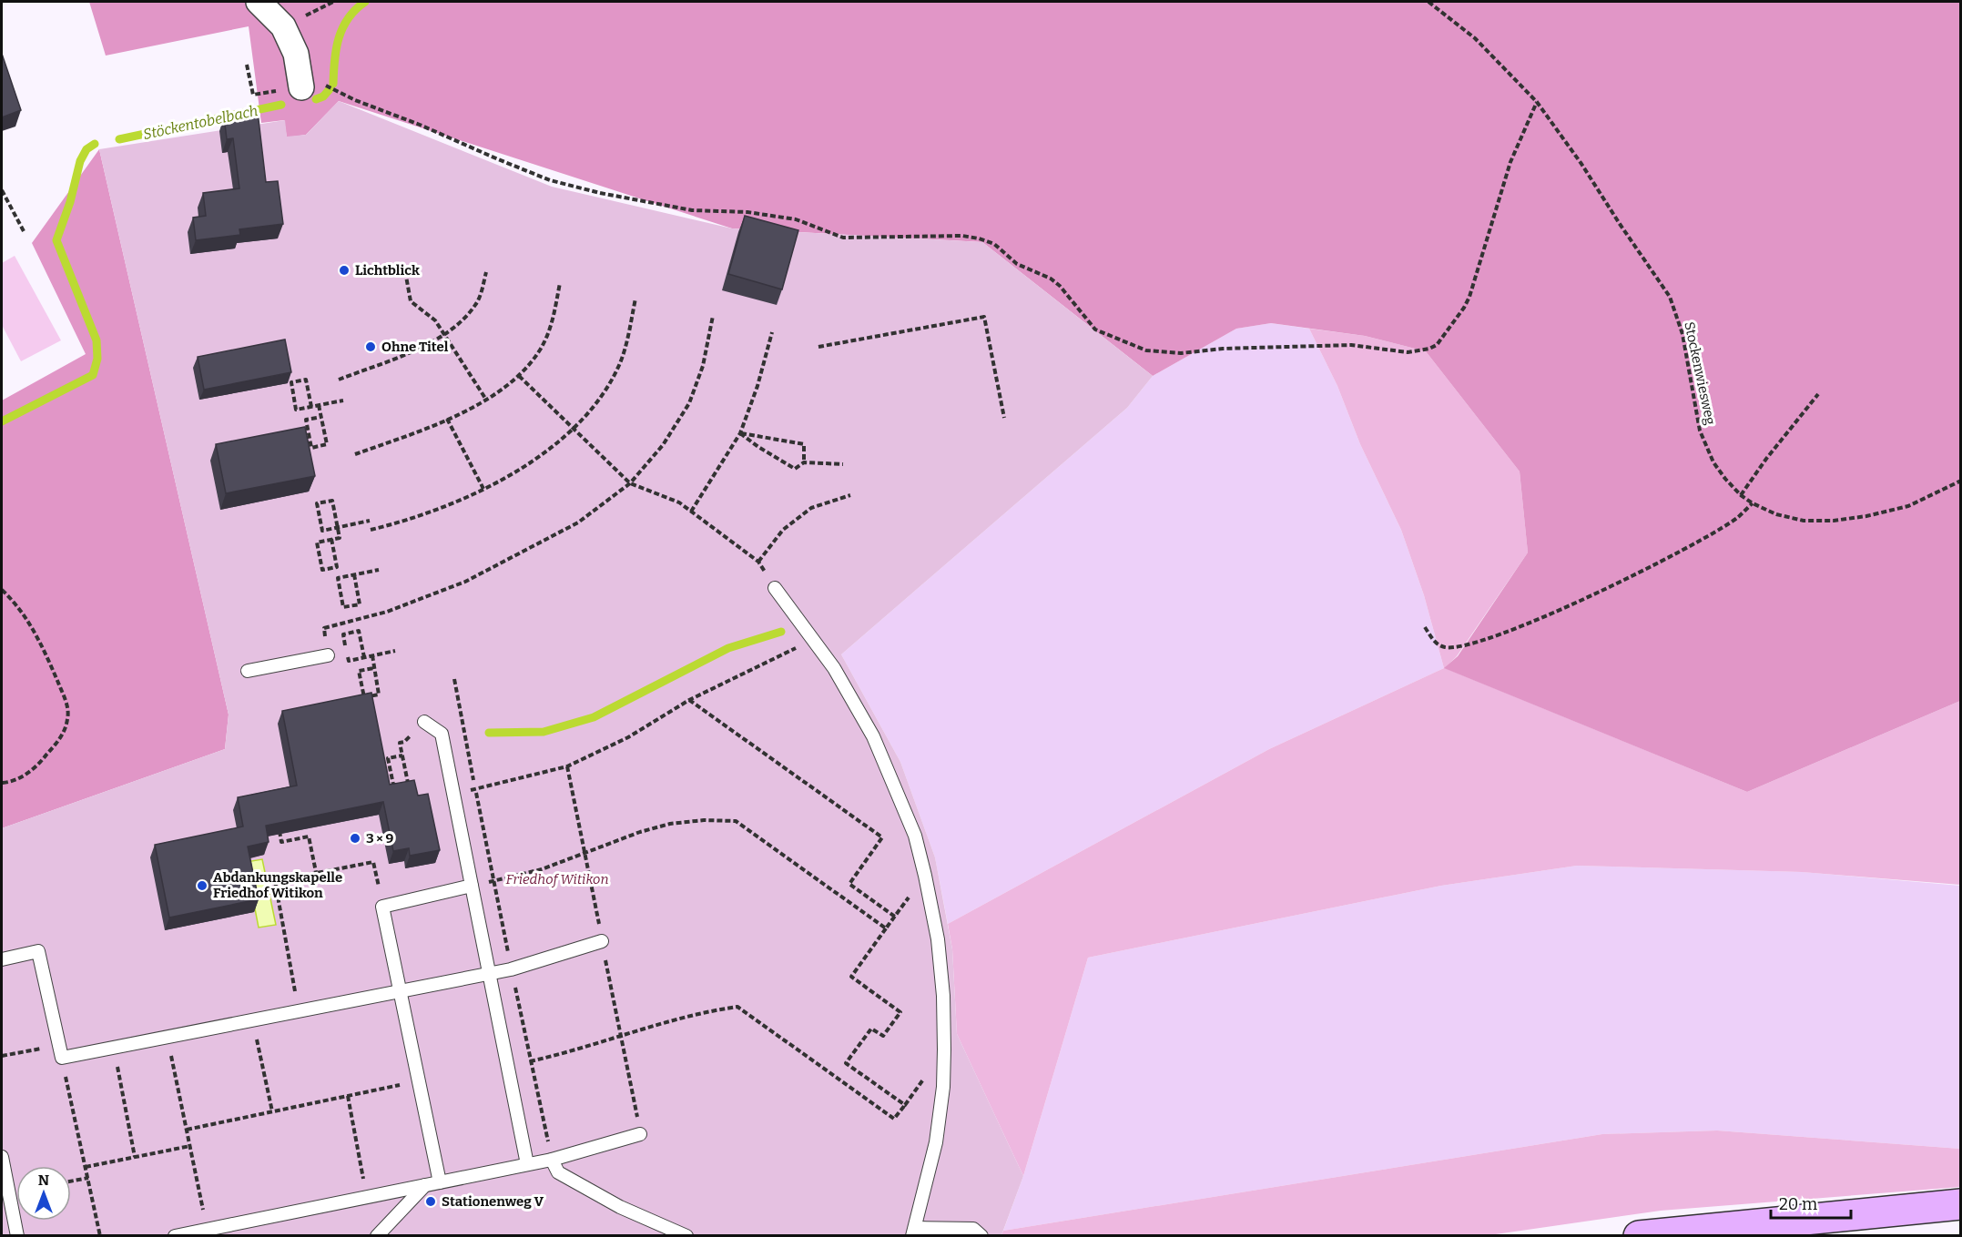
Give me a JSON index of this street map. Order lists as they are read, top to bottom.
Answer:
{
  "streets": {
    "path": ["Stockenwiesweg"]
  },
  "water": ["Stöckentobelbach"],
  "parks": ["Friedhof Witikon"],
  "places": [
    "Lichtblick",
    "Ohne Titel",
    "3 × 9",
    "Abdankungskapelle Friedhof Witikon",
    "Stationenweg V"
  ],
  "scale_bar": "20 m",
  "north": "top"
}
